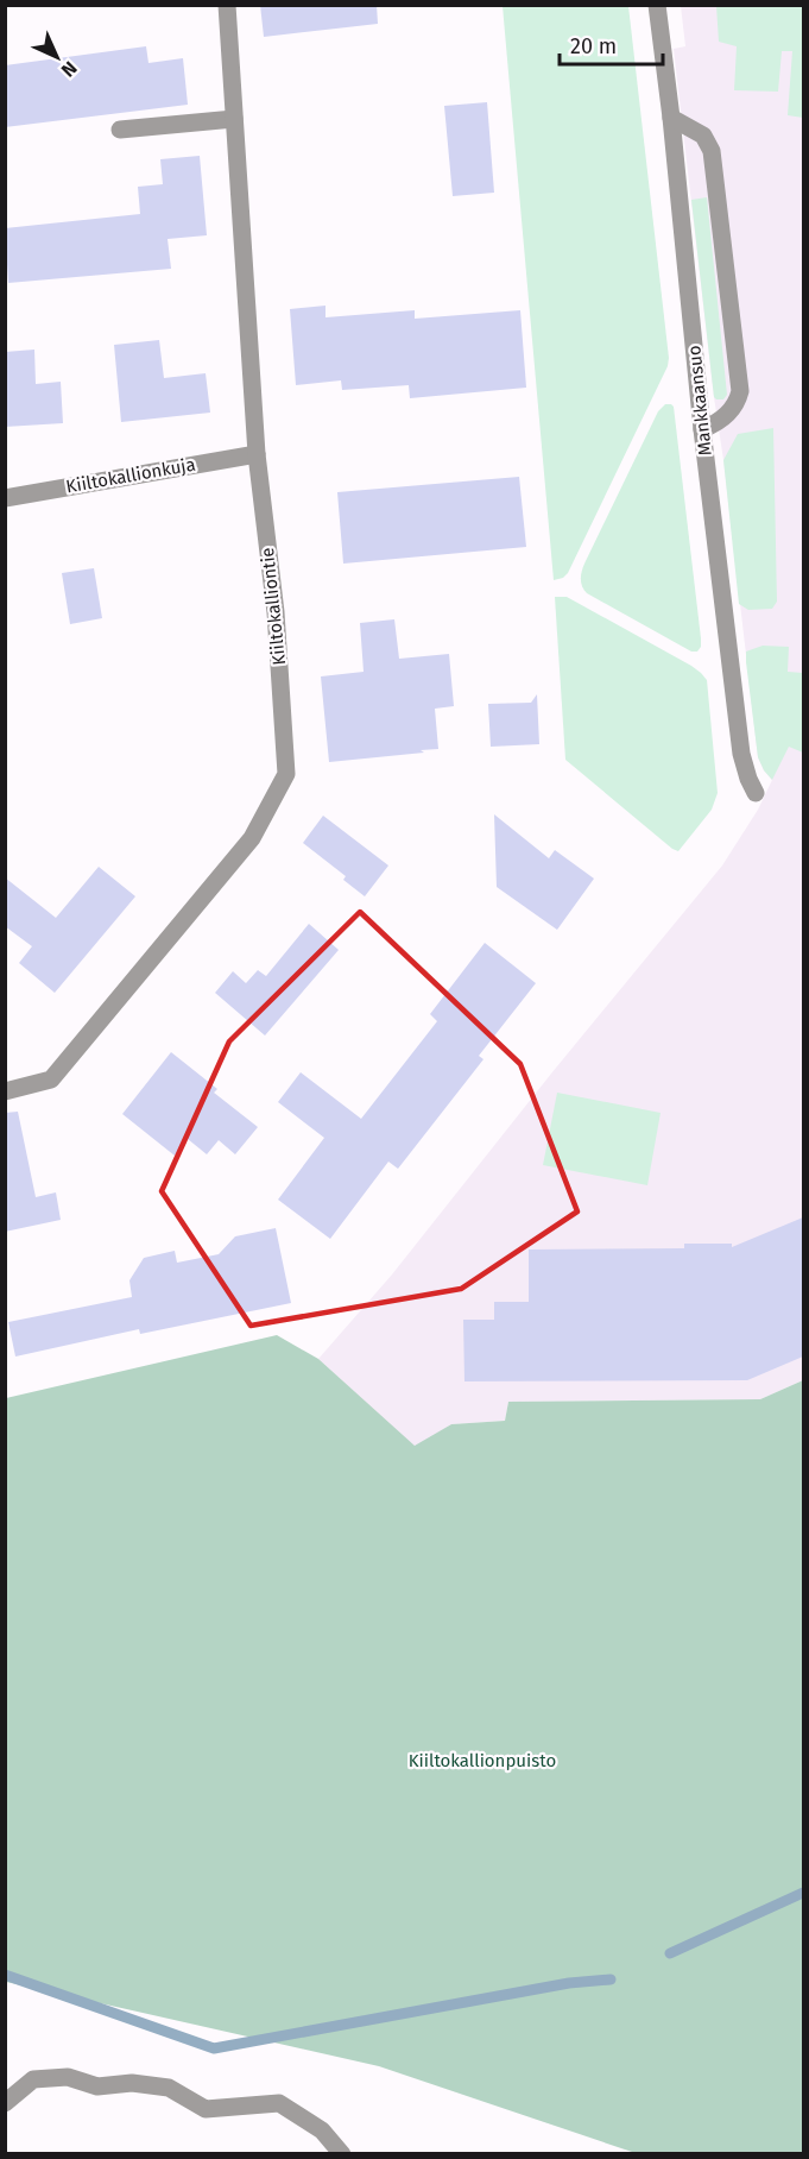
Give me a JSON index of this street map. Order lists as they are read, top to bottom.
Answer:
{
  "streets": {
    "street": ["Mankkaansuo", "Kiiltokallionkuja", "Kiiltokalliontie"]
  },
  "crossings": [
    ["Kiiltokallionkuja", "Kiiltokalliontie"]
  ],
  "parks": ["Kiiltokallionpuisto"],
  "scale_bar": "20 m",
  "north": "bottom right"
}
